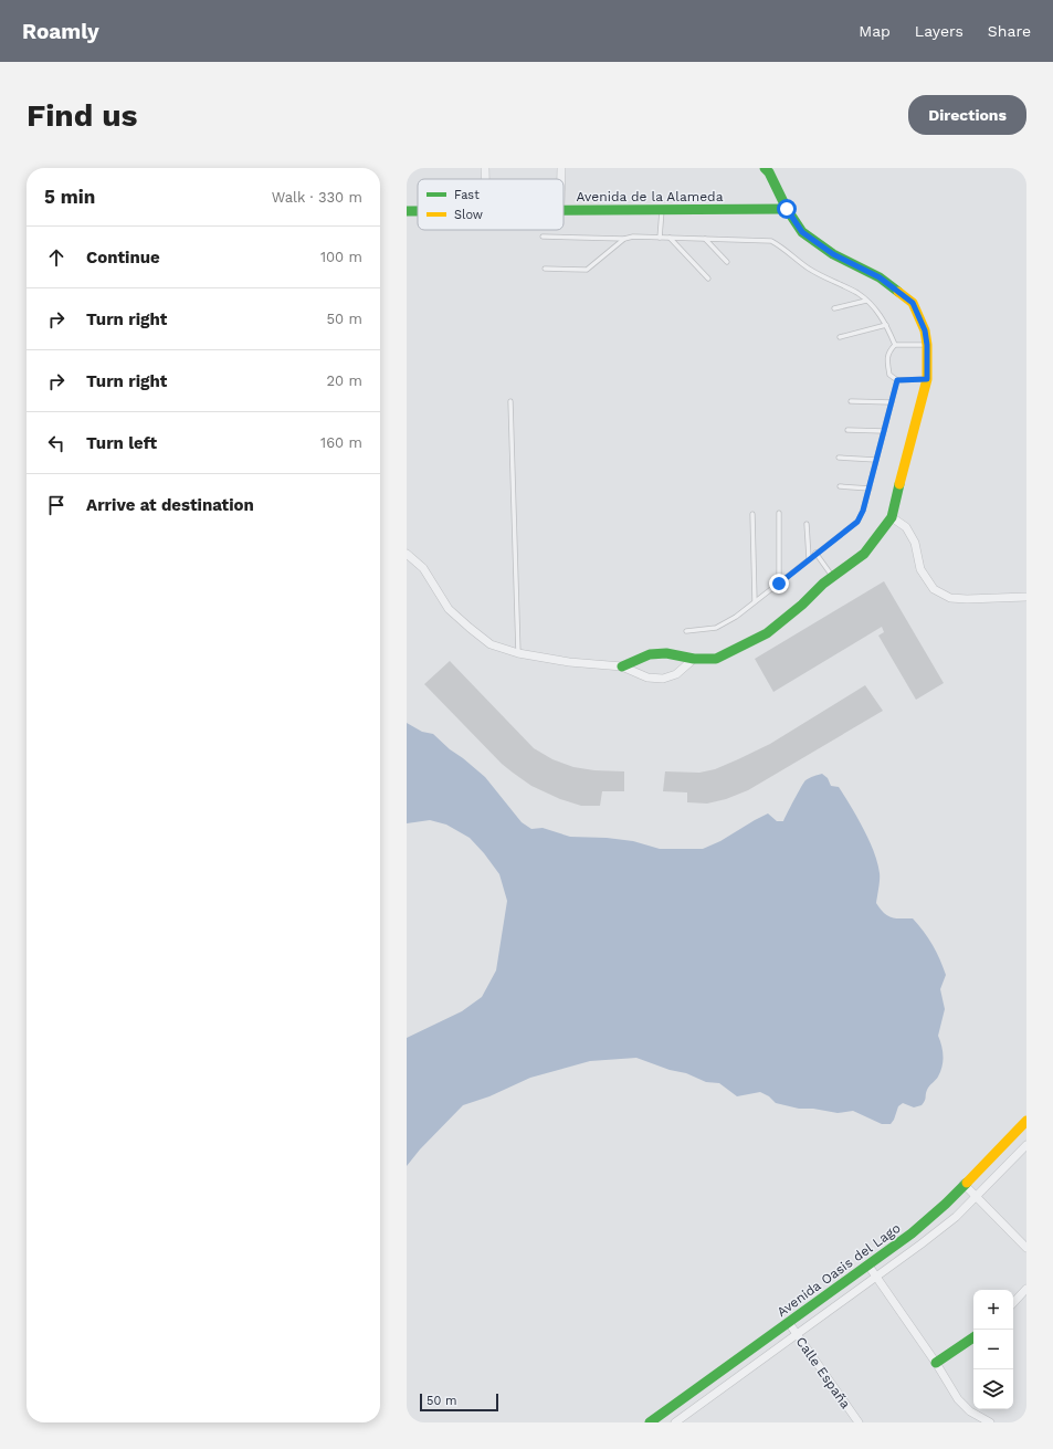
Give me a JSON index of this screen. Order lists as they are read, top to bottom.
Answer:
{
  "streets": {
    "street": ["Avenida de la Alameda", "Avenida Oasis del Lago", "Calle España"]
  },
  "crossings": [
    ["Avenida Oasis del Lago", "Calle España"]
  ],
  "legend": ["Fast", "Slow"],
  "scale_bar": "50 m",
  "page": {
    "header": "Roamly",
    "nav": ["Map", "Layers", "Share"],
    "buttons": "Directions",
    "title": "Find us",
    "heading": ["5 min", "Walk · 330 m"],
    "list": [
      ["Continue", "100 m"],
      ["Turn right", "50 m"],
      ["Turn right", "20 m"],
      ["Turn left", "160 m"],
      "Arrive at destination"
    ],
    "map_buttons": ["+", "−"],
    "scale": "50 m"
  }
}
